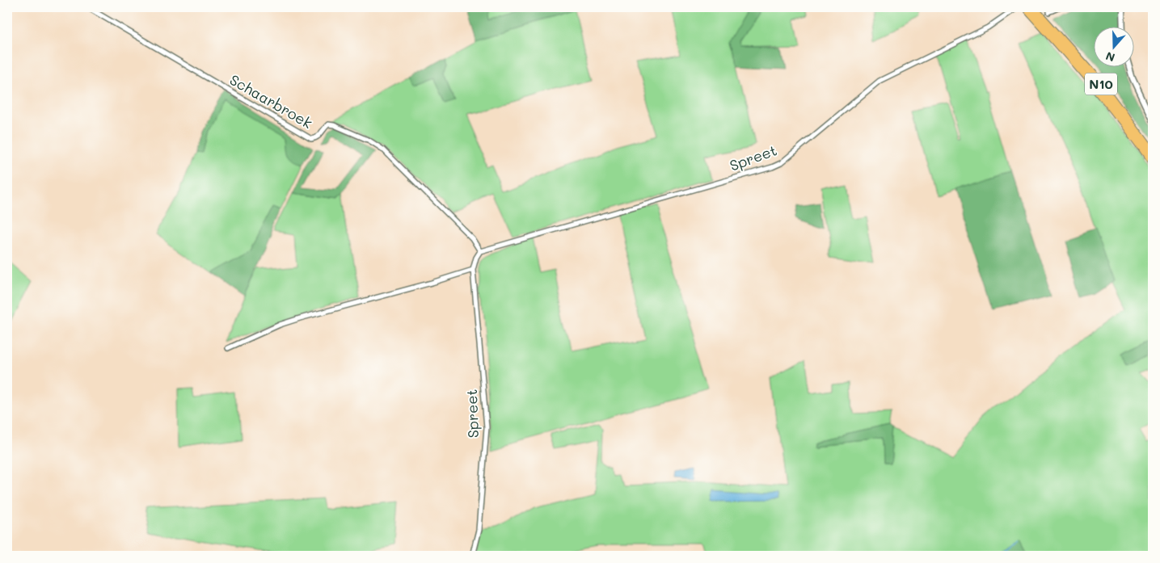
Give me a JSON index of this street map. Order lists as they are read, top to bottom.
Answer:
{
  "streets": {
    "main road": ["N10"],
    "street": ["Schaarbroek", "Spreet"]
  },
  "crossings": [
    ["Schaarbroek", "Spreet"]
  ],
  "north": "bottom"
}
